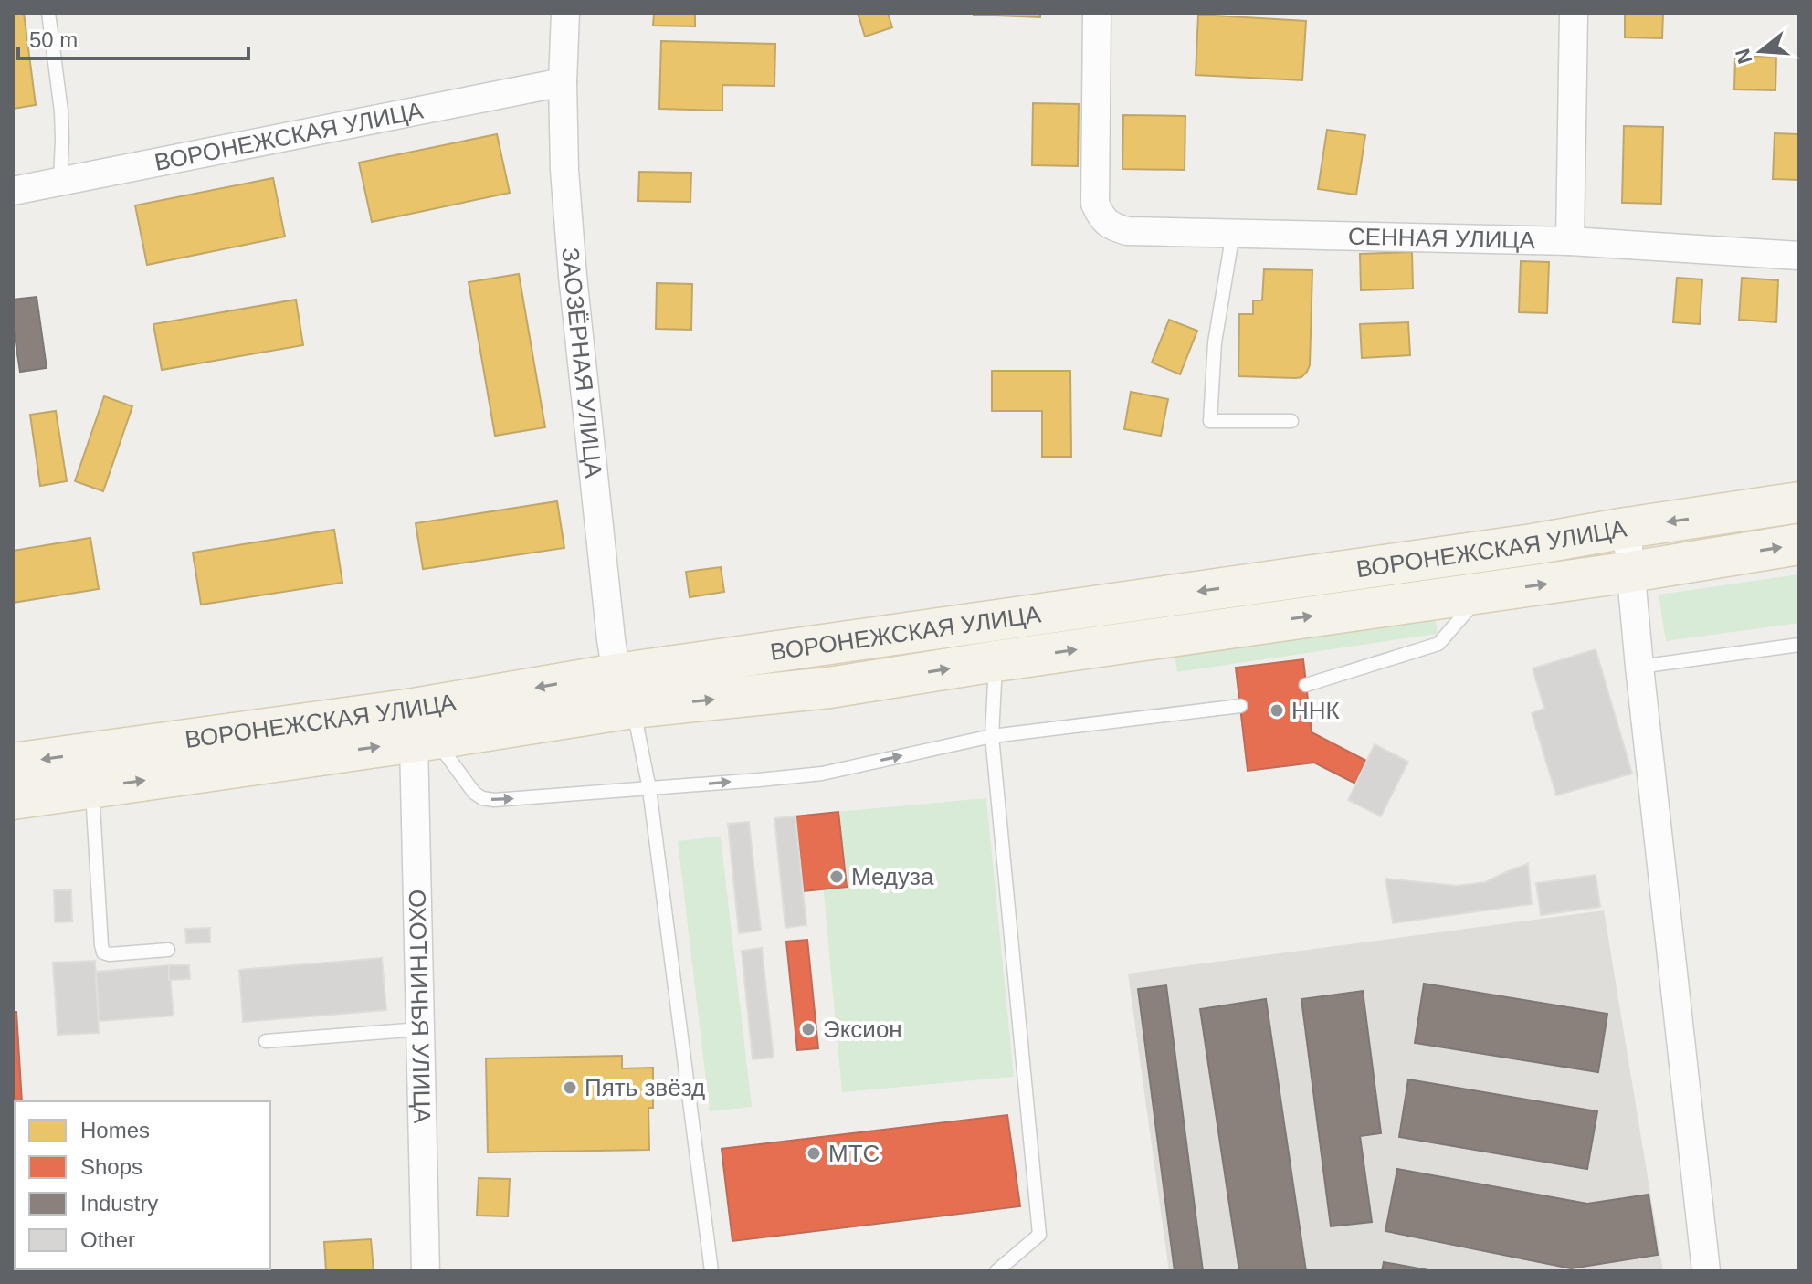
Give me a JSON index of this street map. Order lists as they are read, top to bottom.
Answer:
{
  "streets": {
    "main road": ["ВОРОНЕЖСКАЯ УЛИЦА"],
    "street": ["СЕННАЯ УЛИЦА", "ЗАОЗЁРНАЯ УЛИЦА", "ОХОТНИЧЬЯ УЛИЦА"]
  },
  "crossings": [
    ["ВОРОНЕЖСКАЯ УЛИЦА", "ЗАОЗЁРНАЯ УЛИЦА"],
    ["ВОРОНЕЖСКАЯ УЛИЦА", "ОХОТНИЧЬЯ УЛИЦА"]
  ],
  "places": [
    "ННК",
    "Медуза",
    "Эксион",
    "Пять звёзд",
    "МТС"
  ],
  "legend": [
    "Homes",
    "Shops",
    "Industry",
    "Other"
  ],
  "scale_bar": "50 m",
  "north": "left"
}
